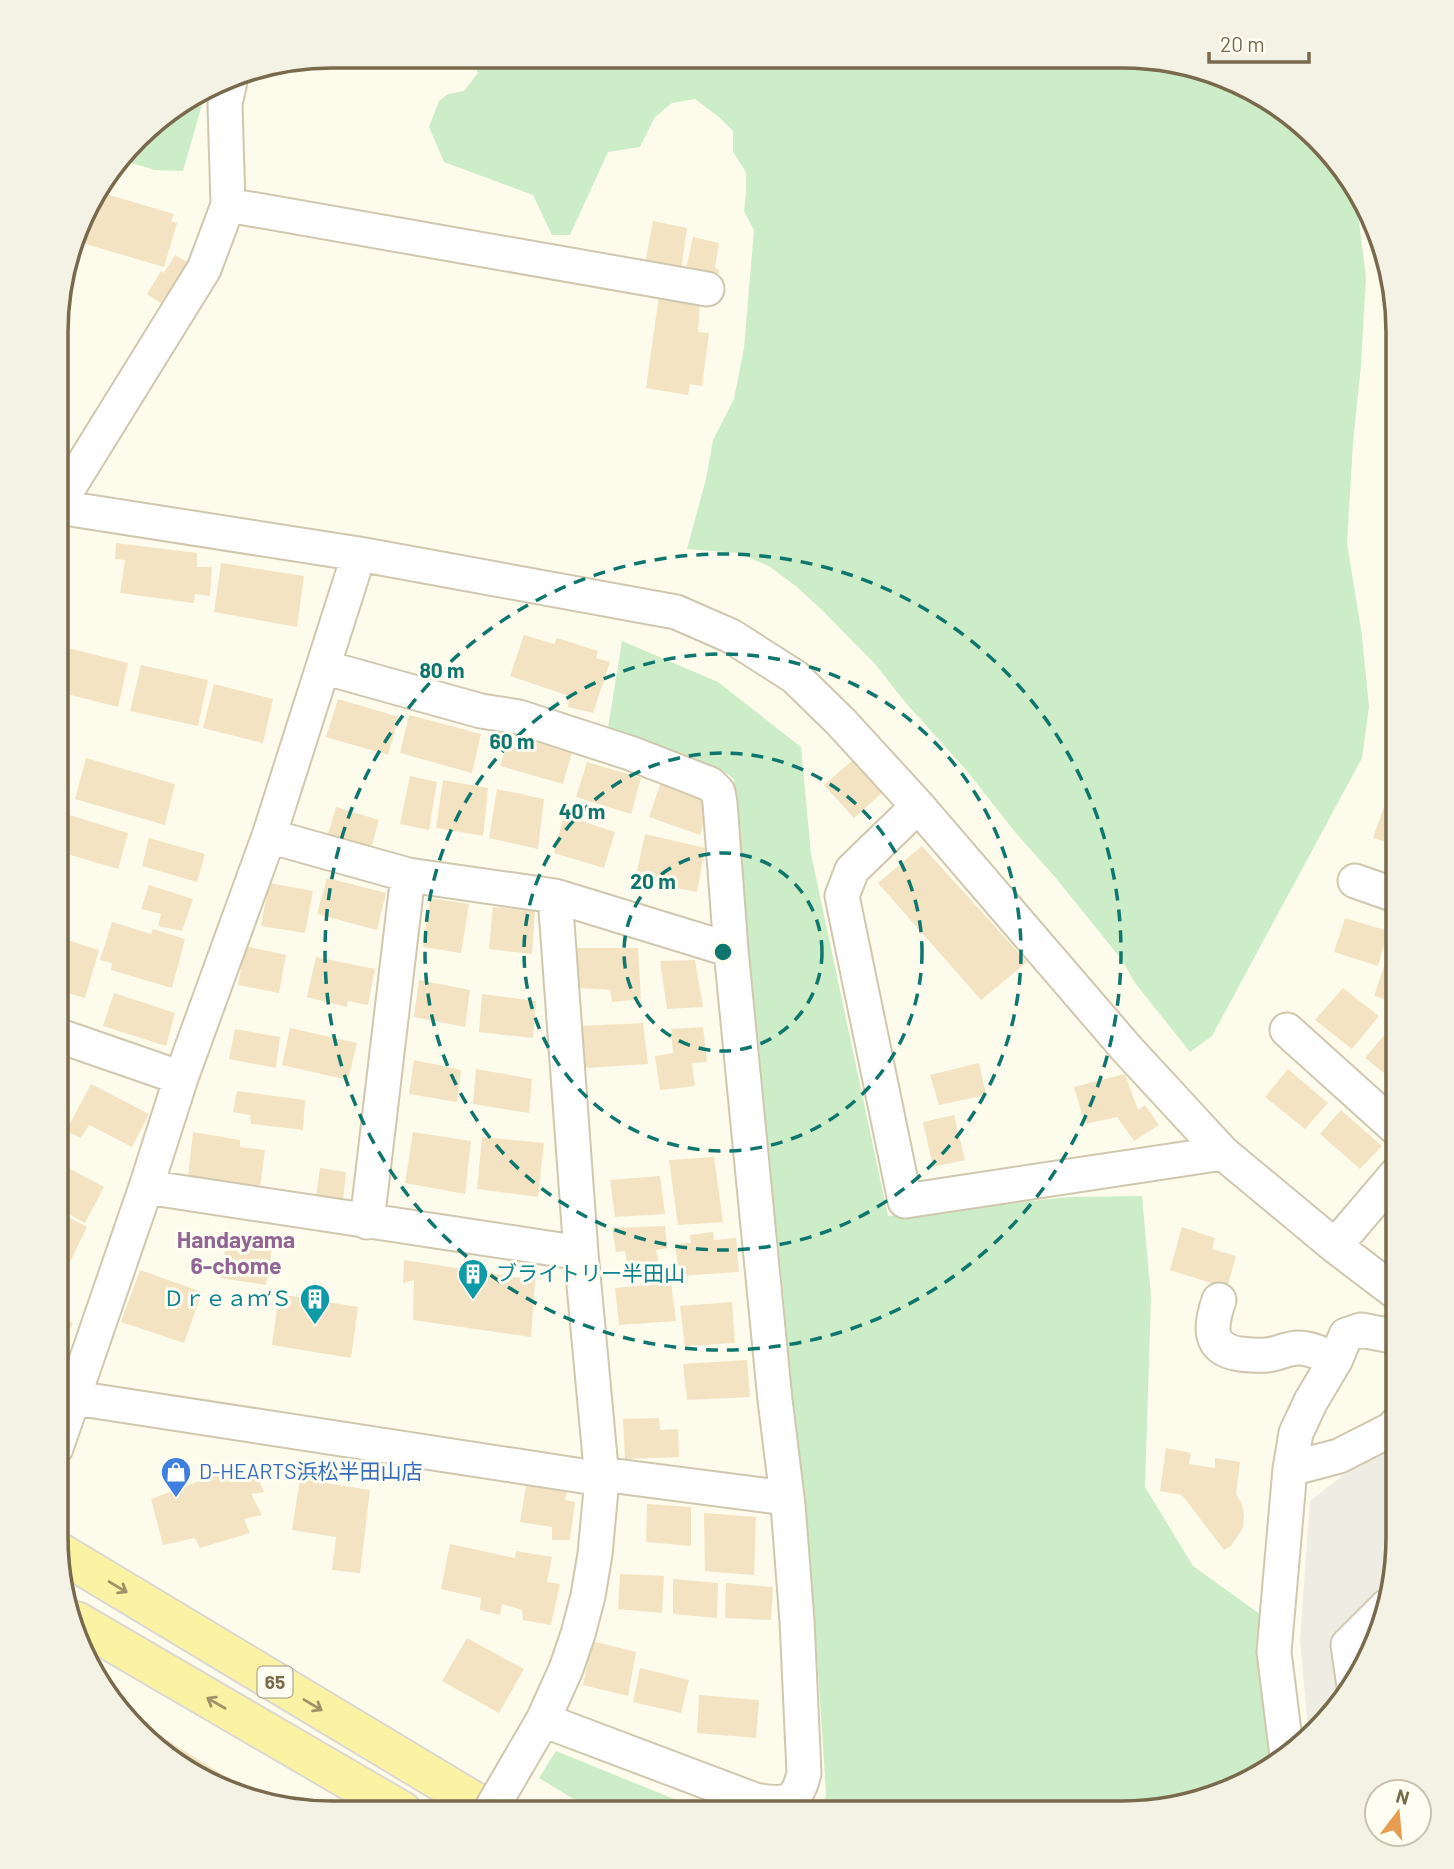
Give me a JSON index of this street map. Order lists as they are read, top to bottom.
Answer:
{
  "streets": {
    "main road": ["65"]
  },
  "districts": ["Handayama 6-chome"],
  "places": {
    "building": ["ブライトリー半田山", "Ｄｒｅａｍ’Ｓ"],
    "shop": ["D-HEARTS浜松半田山店"]
  },
  "scale_bar": "20 m",
  "north": "top",
  "rings": [
    "80 m",
    "60 m",
    "40 m",
    "20 m"
  ]
}
